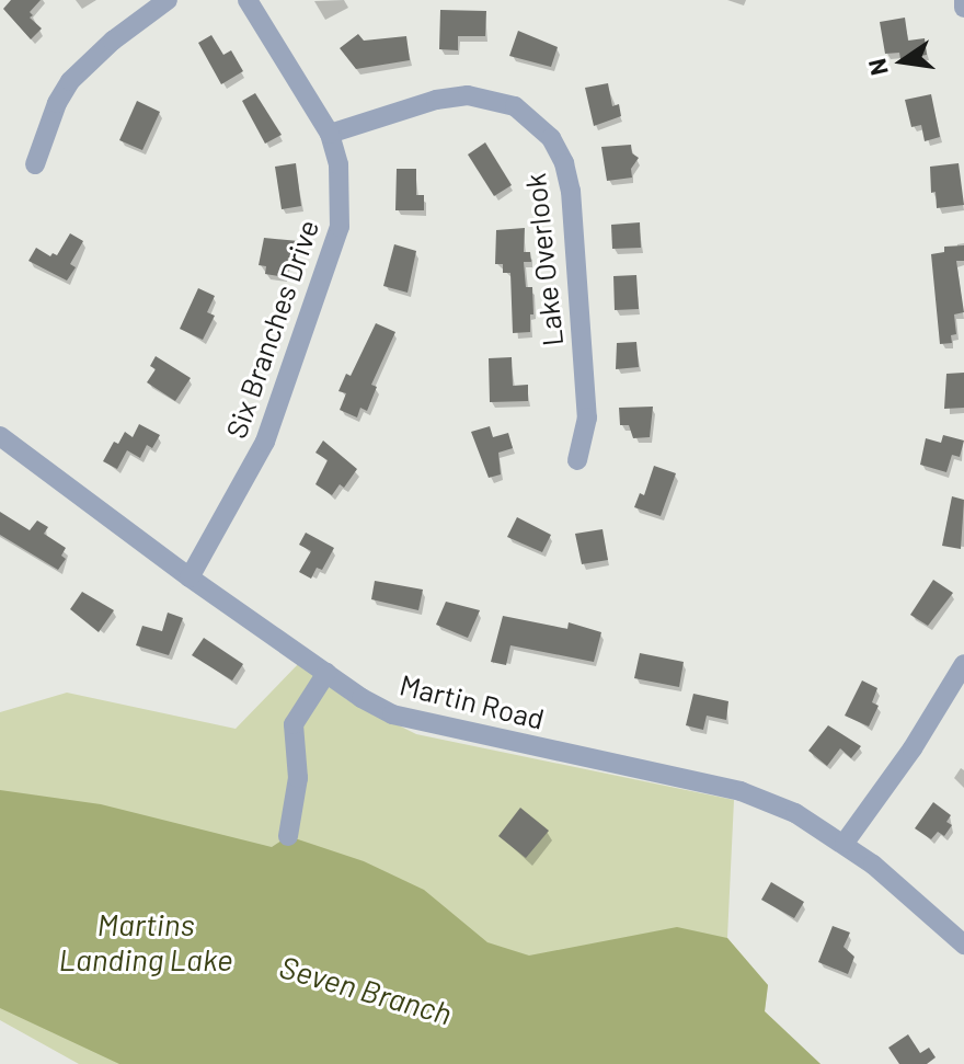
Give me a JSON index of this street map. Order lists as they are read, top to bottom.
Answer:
{
  "streets": {
    "street": ["Lake Overlook", "Six Branches Drive", "Martin Road"]
  },
  "crossings": [
    ["Lake Overlook", "Six Branches Drive"],
    ["Six Branches Drive", "Martin Road"]
  ],
  "water": ["Martins Landing Lake", "Seven Branch"],
  "north": "left"
}
